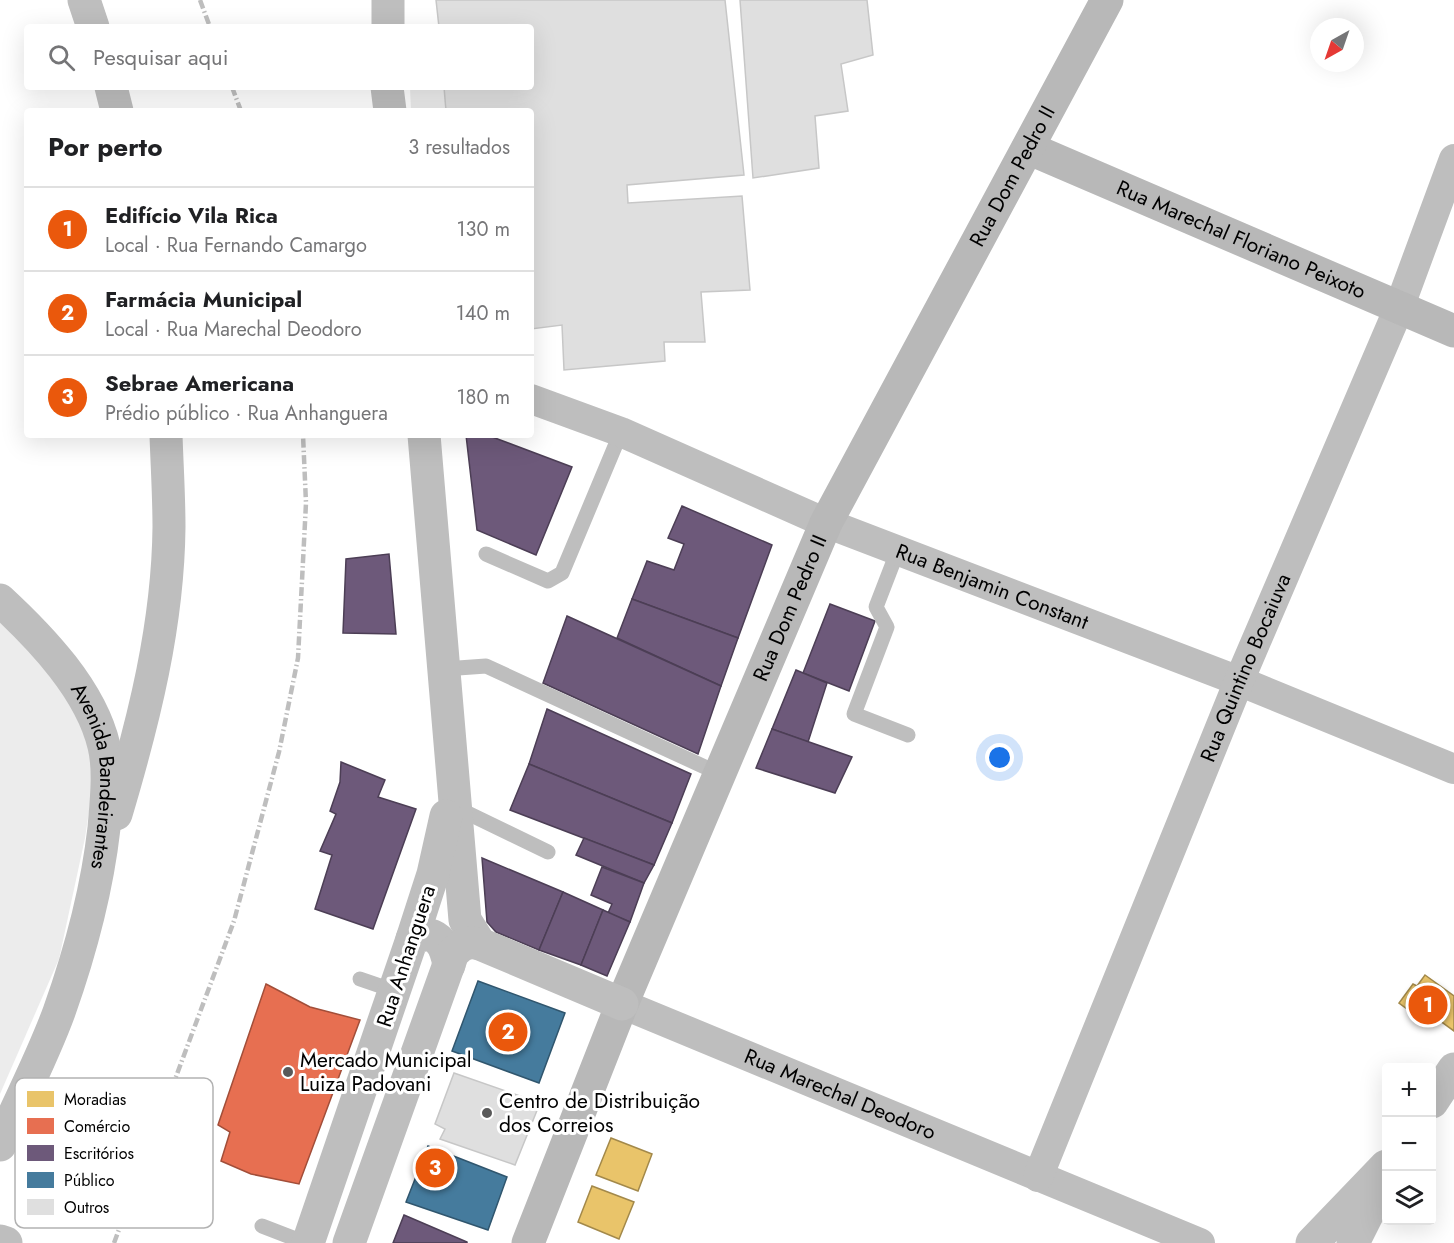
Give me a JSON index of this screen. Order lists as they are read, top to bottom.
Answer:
{
  "streets": {
    "main road": [
      "Rua Dom Pedro II",
      "Rua Marechal Floriano Peixoto",
      "Avenida Bandeirantes",
      "Rua Anhanguera",
      "Rua Marechal Deodoro"
    ],
    "street": ["Rua Benjamin Constant", "Rua Quintino Bocaiuva"]
  },
  "crossings": [
    ["Rua Dom Pedro II", "Rua Marechal Floriano Peixoto"],
    ["Rua Dom Pedro II", "Rua Benjamin Constant"],
    ["Rua Dom Pedro II", "Rua Marechal Deodoro"],
    ["Rua Marechal Floriano Peixoto", "Rua Quintino Bocaiuva"],
    ["Rua Benjamin Constant", "Rua Quintino Bocaiuva"],
    ["Rua Quintino Bocaiuva", "Rua Marechal Deodoro"],
    ["Rua Anhanguera", "Rua Marechal Deodoro"]
  ],
  "places": ["Mercado Municipal Luiza Padovani", "Centro de Distribuição dos Correios"],
  "legend": [
    "Moradias",
    "Comércio",
    "Escritórios",
    "Público",
    "Outros"
  ],
  "north": "bottom left",
  "page": {
    "search": "Pesquisar aqui",
    "heading": ["Por perto", "3 resultados"],
    "list": [
      {
        "mark": "1",
        "name": "Edifício Vila Rica",
        "note": "Local · Rua Fernando Camargo",
        "value": "130 m"
      },
      {
        "mark": "2",
        "name": "Farmácia Municipal",
        "note": "Local · Rua Marechal Deodoro",
        "value": "140 m"
      },
      {
        "mark": "3",
        "name": "Sebrae Americana",
        "note": "Prédio público · Rua Anhanguera",
        "value": "180 m"
      }
    ],
    "pins": ["1", "2", "3"],
    "map_buttons": ["+", "−"]
  }
}
